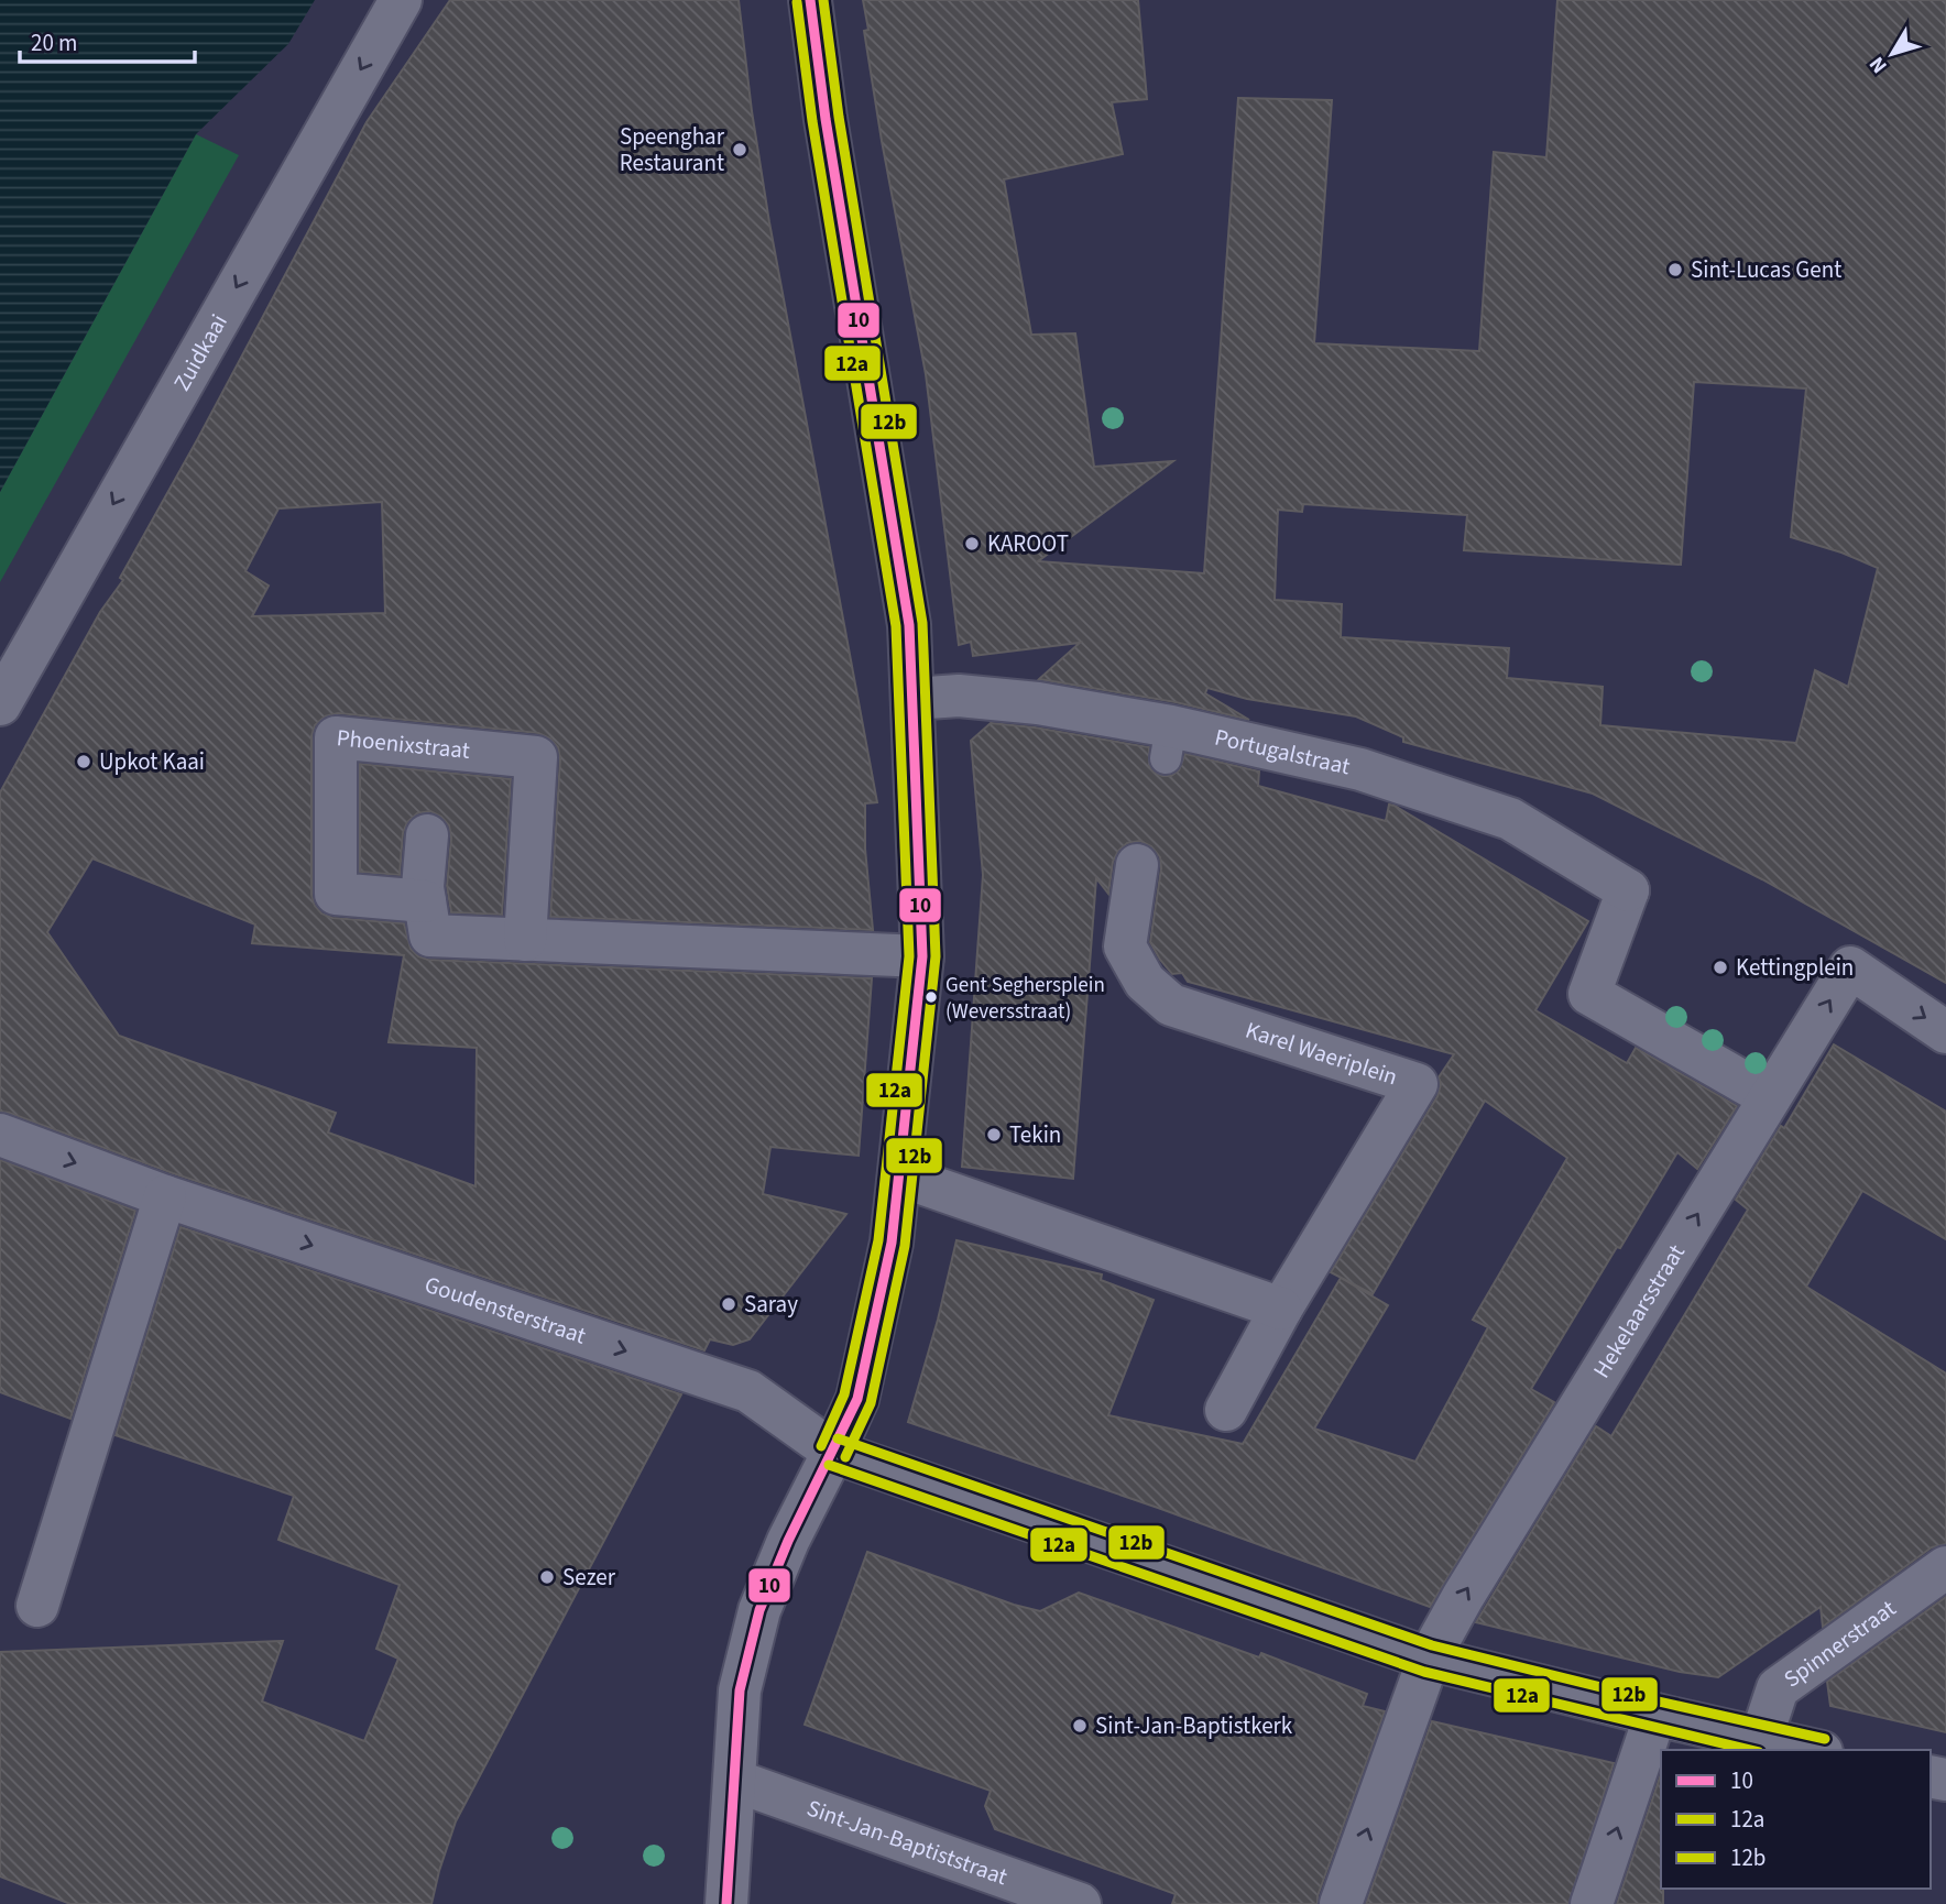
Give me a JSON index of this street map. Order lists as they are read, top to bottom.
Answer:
{
  "streets": {
    "street": [
      "Zuidkaai",
      "Phoenixstraat",
      "Portugalstraat",
      "Karel Waeriplein",
      "Goudensterstraat",
      "Hekelaarsstraat",
      "Spinnerstraat",
      "Sint-Jan-Baptiststraat"
    ]
  },
  "crossings": [
    ["Portugalstraat", "Hekelaarsstraat"],
    ["Goudensterstraat", "Hekelaarsstraat"],
    ["Goudensterstraat", "Spinnerstraat"]
  ],
  "one_way": ["Zuidkaai", "Goudensterstraat", "Hekelaarsstraat"],
  "places": [
    "Speenghar Restaurant",
    "Sint-Lucas Gent",
    "KAROOT",
    "Upkot Kaai",
    "Kettingplein",
    "Gent Seghersplein (Weversstraat)",
    "Tekin",
    "Saray",
    "Sezer",
    "Sint-Jan-Baptistkerk"
  ],
  "lines": ["transit line 10", "transit line 12b", "transit line 12a"],
  "legend": ["10", "12a", "12b"],
  "scale_bar": "20 m",
  "north": "bottom left"
}
